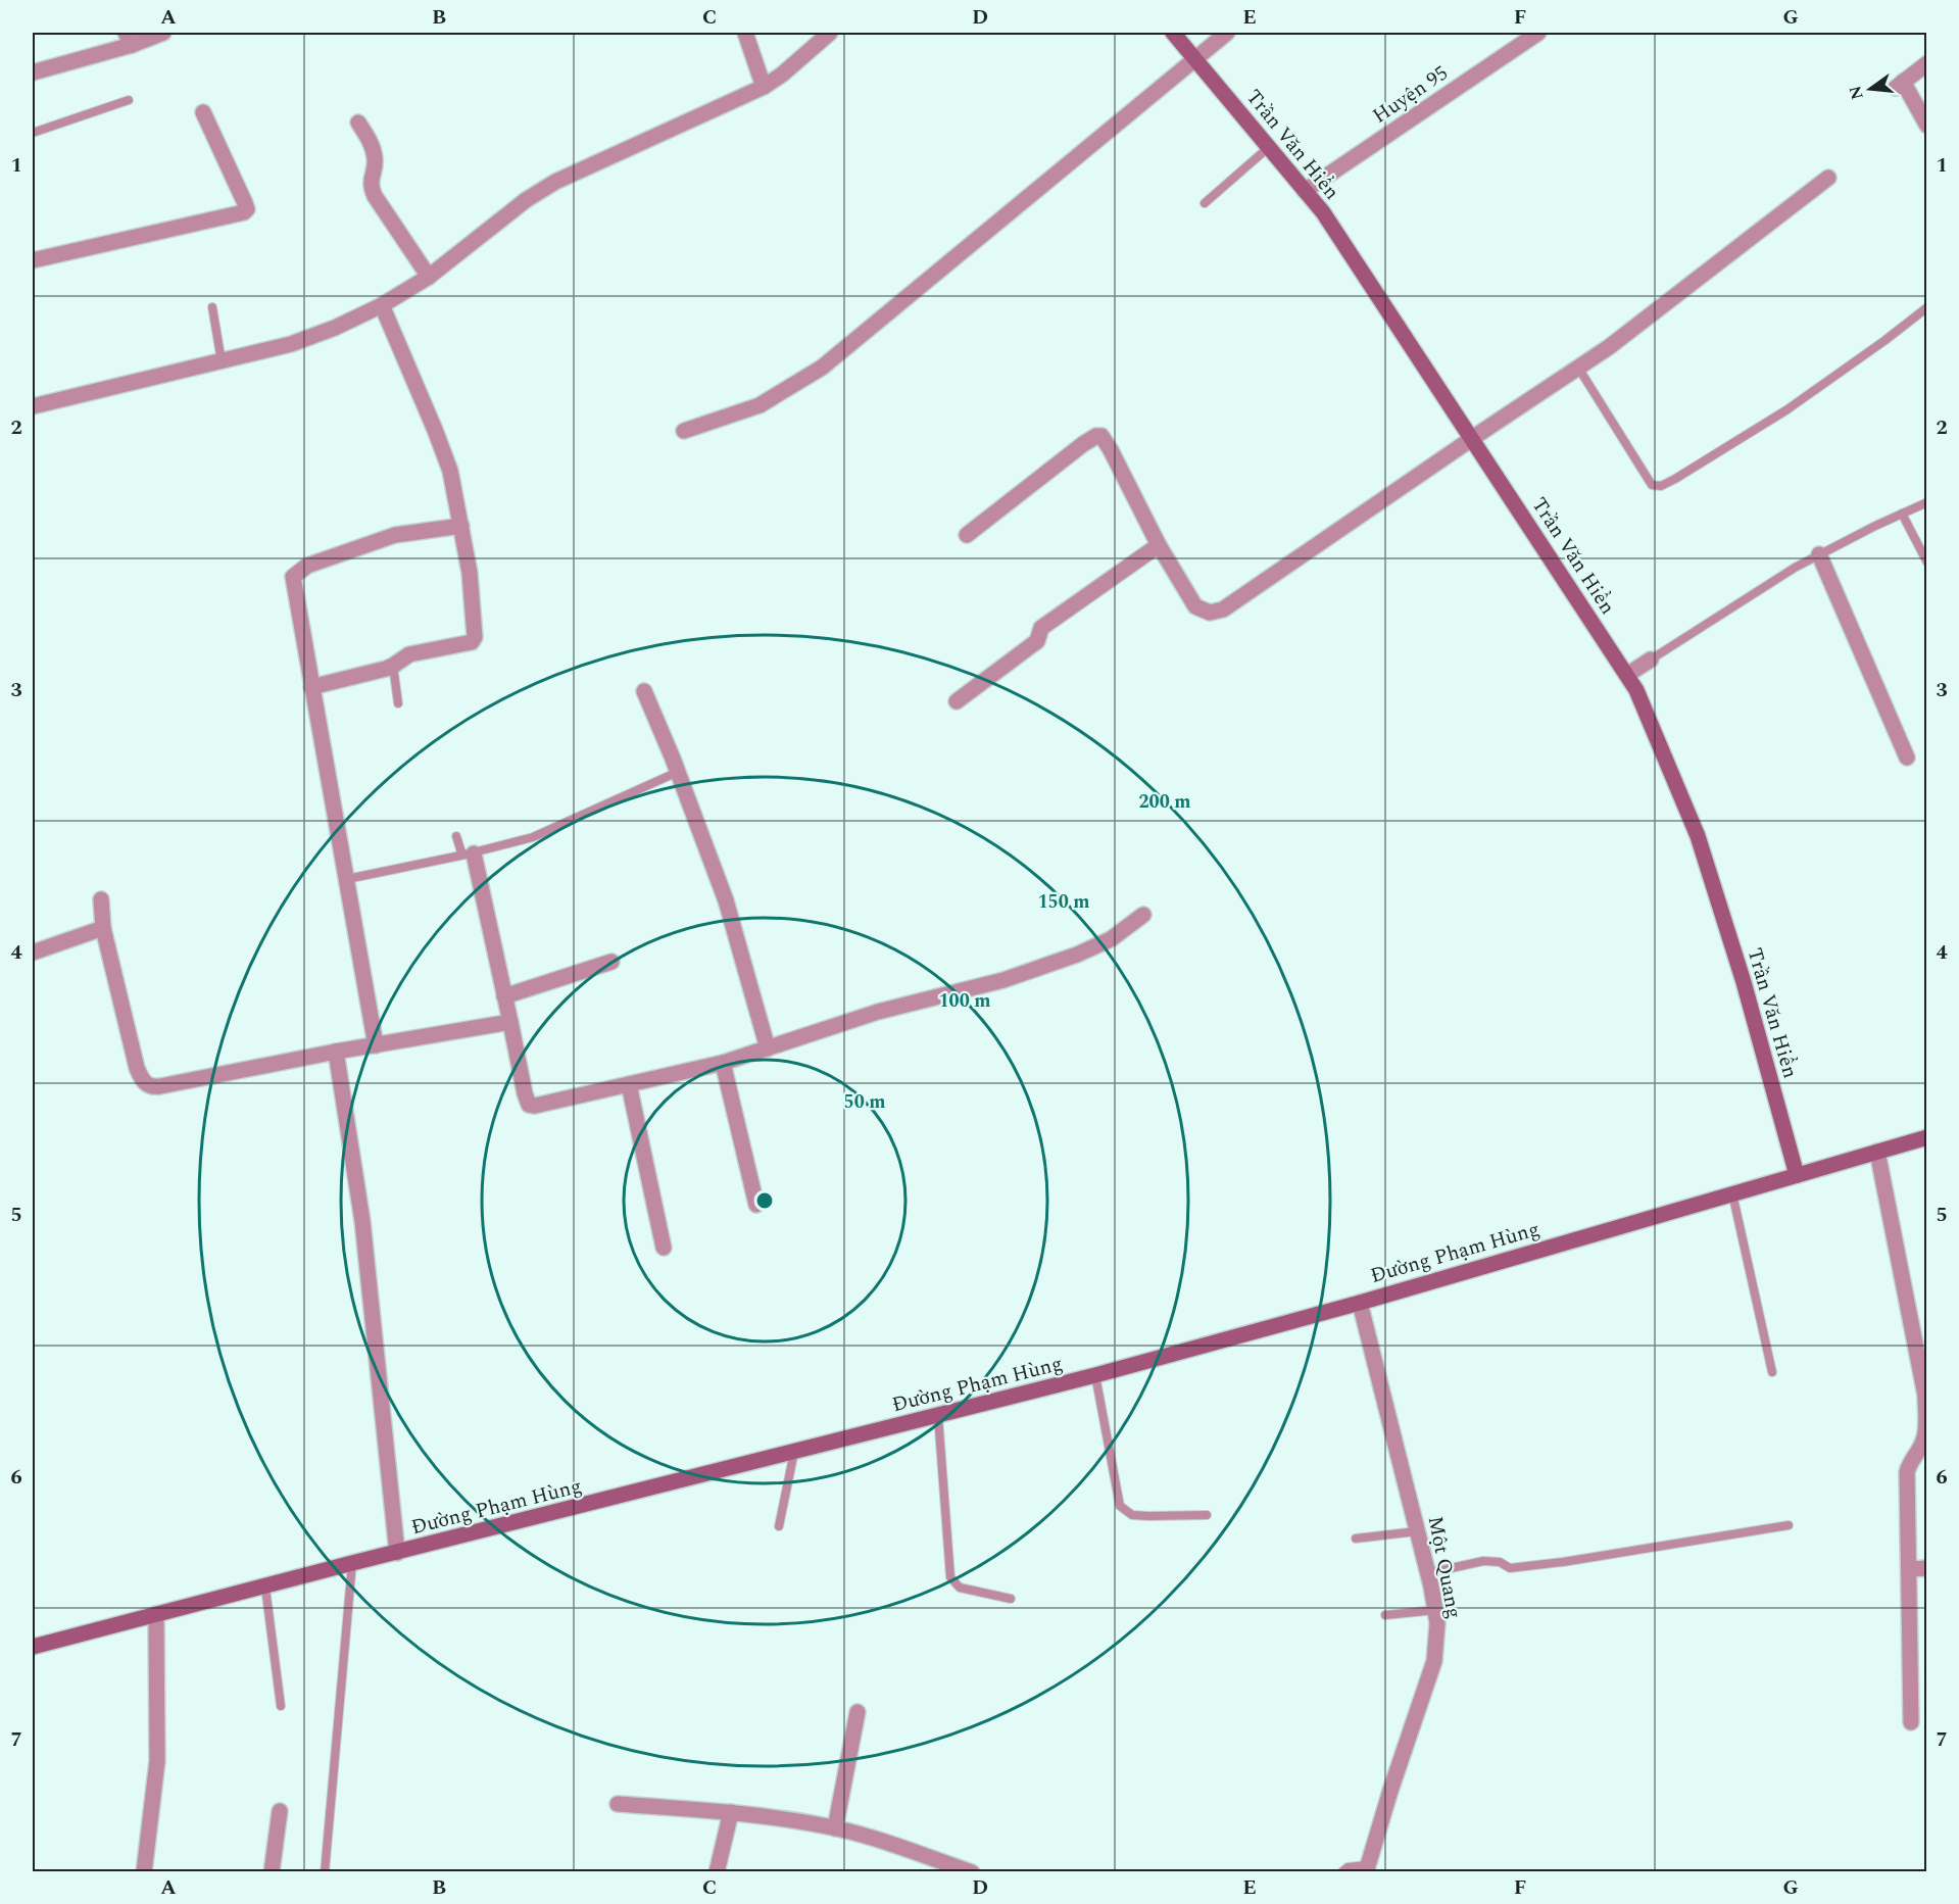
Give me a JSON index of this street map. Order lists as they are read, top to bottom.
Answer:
{
  "streets": {
    "main road": ["Trần Văn Hiển", "Đường Phạm Hùng"],
    "street": ["Huyện 95", "Một Quang"]
  },
  "crossings": [
    ["Huyện 95", "Trần Văn Hiển"],
    ["Trần Văn Hiển", "Đường Phạm Hùng"],
    ["Đường Phạm Hùng", "Một Quang"]
  ],
  "north": "left",
  "grid": {
    "columns": [
      "A",
      "B",
      "C",
      "D",
      "E",
      "F",
      "G"
    ],
    "rows": [
      "1",
      "2",
      "3",
      "4",
      "5",
      "6",
      "7"
    ]
  },
  "rings": [
    "200 m",
    "150 m",
    "100 m",
    "50 m"
  ]
}
